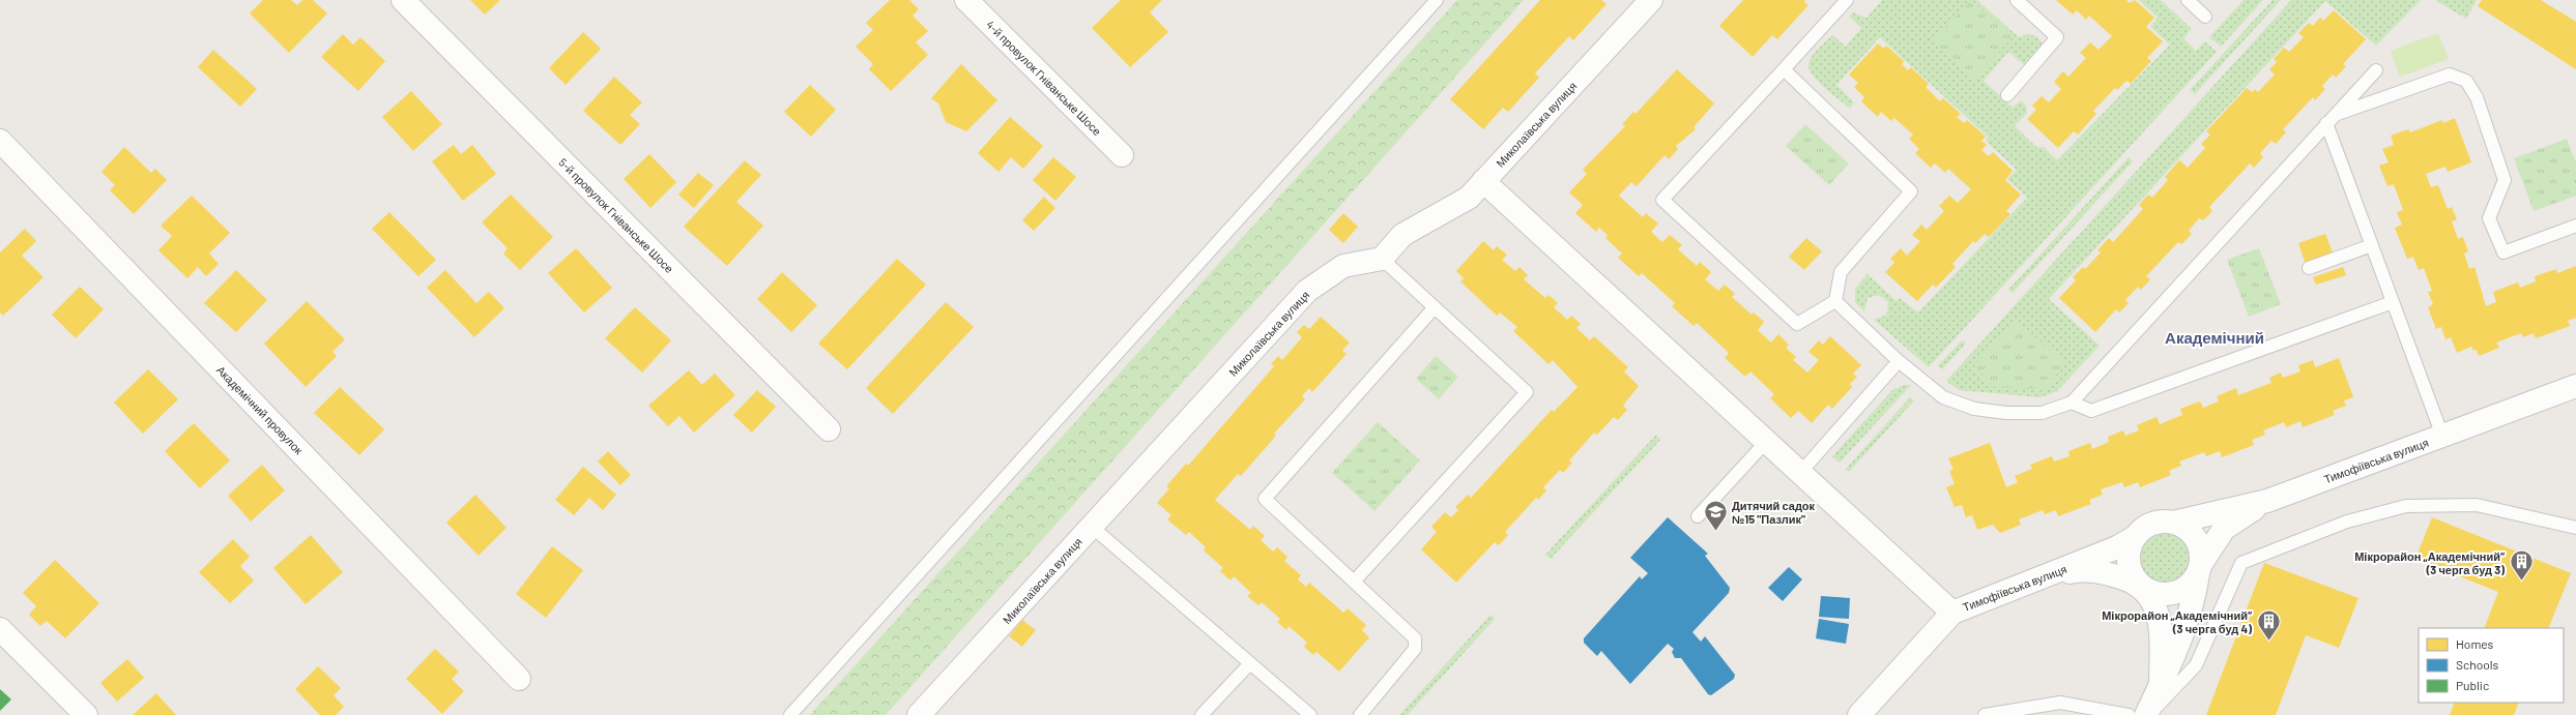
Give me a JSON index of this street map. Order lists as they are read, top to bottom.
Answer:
{
  "streets": {
    "street": [
      "4-й провулок Гніванське Шосе",
      "Миколаївська вулиця",
      "5-й провулок Гніванське Шосе",
      "Академічний провулок",
      "Тимофіївська вулиця"
    ]
  },
  "districts": ["Академічний"],
  "places": {
    "school or university": ["Дитячий садок №15 \"Пазлик\""],
    "building": ["Мікрорайон „Академічний“ (3 черга буд 3)", "Мікрорайон „Академічний“ (3 черга буд 4)"]
  },
  "legend": ["Homes", "Schools", "Public"]
}
